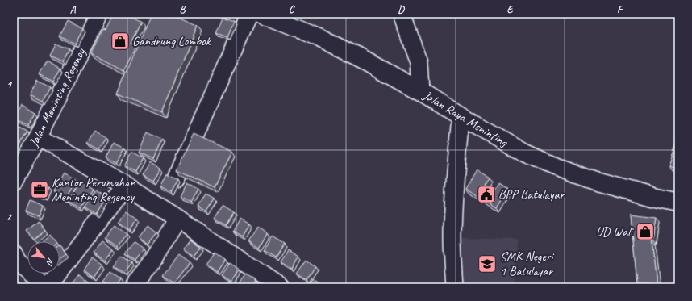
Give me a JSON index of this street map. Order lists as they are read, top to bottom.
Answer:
{
  "streets": {
    "highway": ["Jalan Raya Meninting"],
    "street": ["Jalan Meninting Regency"]
  },
  "places": {
    "shop": ["Gandrung Lombok", "UD Wali"],
    "office": ["Kantor Perumahan Meninting Regency"],
    "public building": ["BPP Batulayar"],
    "school or university": ["SMK Negeri 1 Batulayar"]
  },
  "north": "bottom right",
  "grid": {
    "columns": [
      "A",
      "B",
      "C",
      "D",
      "E",
      "F"
    ],
    "rows": ["1", "2"]
  }
}
